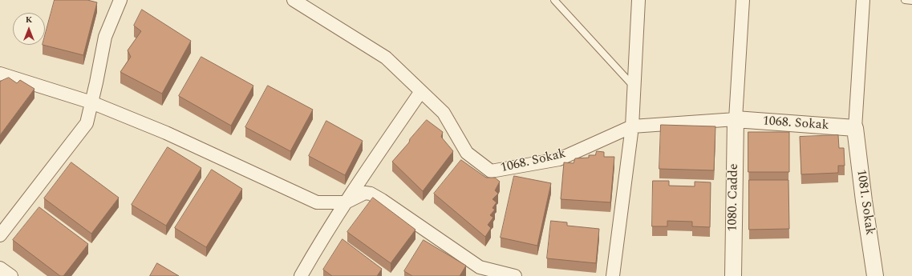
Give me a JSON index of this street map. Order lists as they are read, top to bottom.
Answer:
{
  "streets": {
    "street": ["1068. Sokak", "1080. Cadde", "1081. Sokak"]
  },
  "crossings": [
    ["1068. Sokak", "1080. Cadde"],
    ["1068. Sokak", "1081. Sokak"]
  ],
  "north": "top"
}
